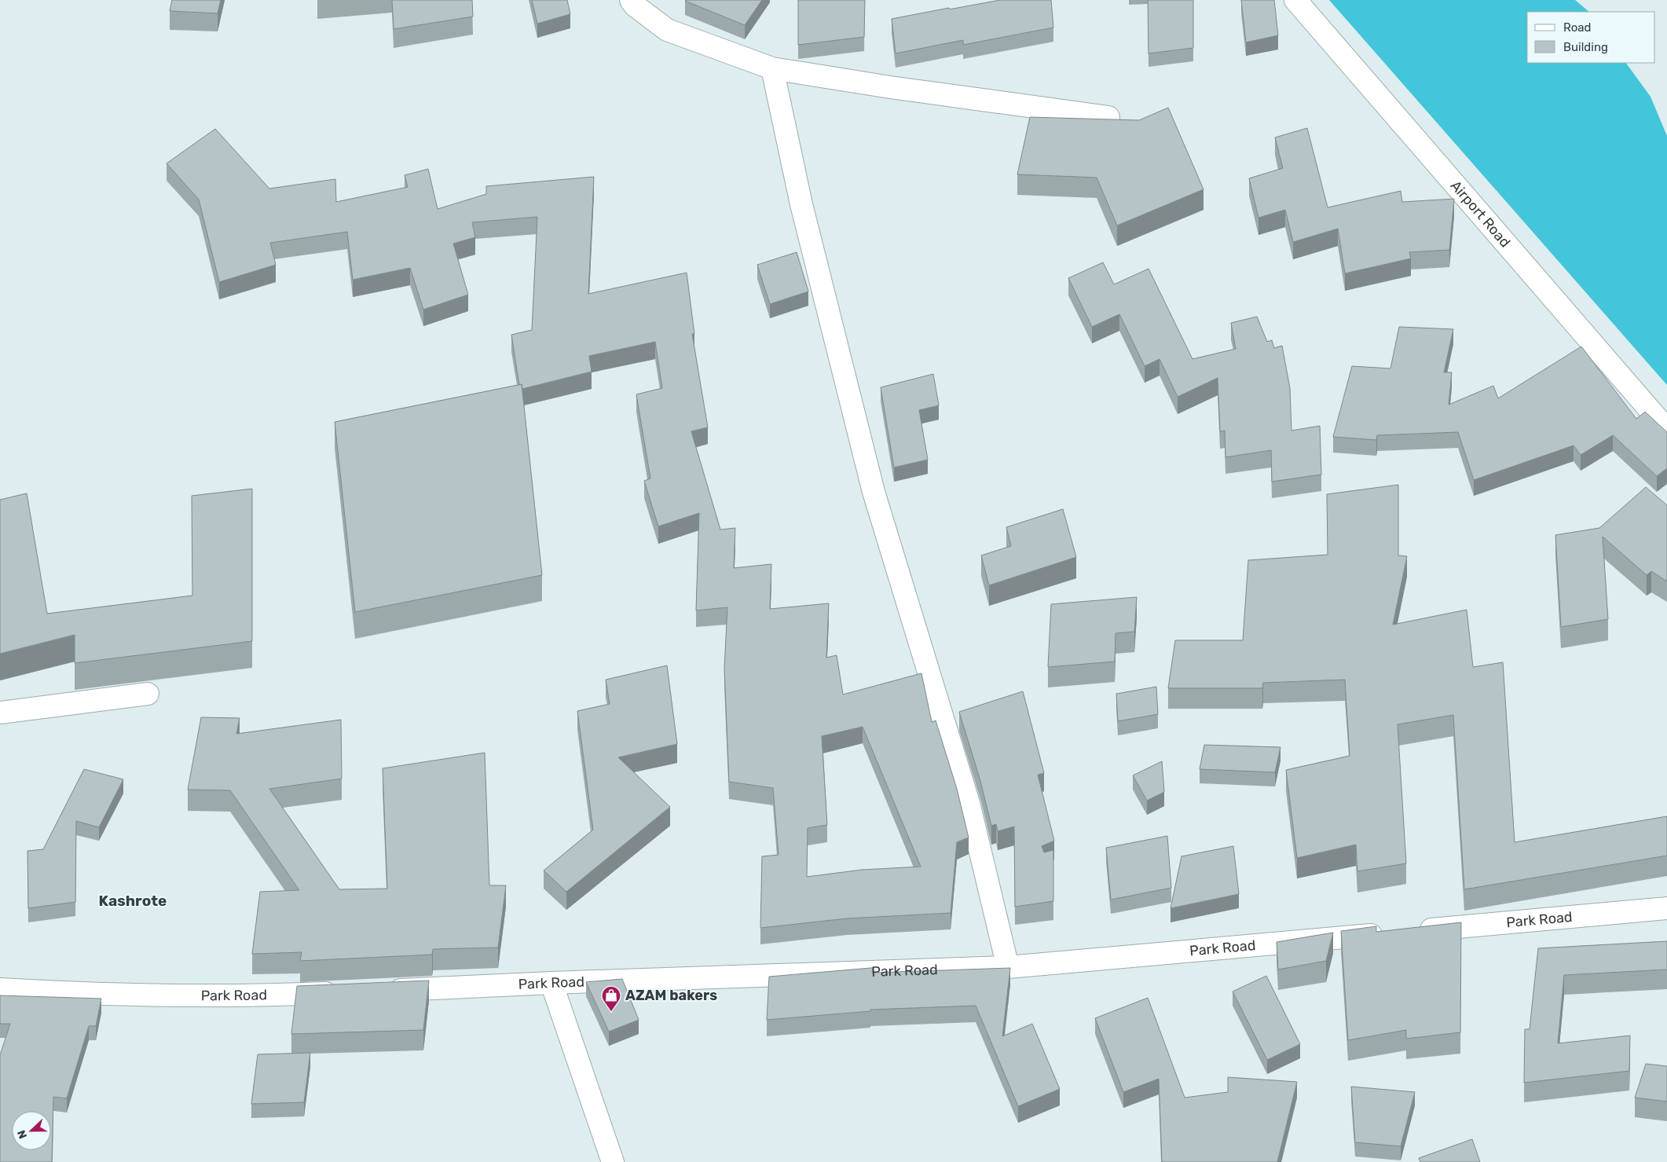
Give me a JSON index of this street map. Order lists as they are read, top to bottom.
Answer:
{
  "streets": {
    "street": ["Airport Road", "Park Road"]
  },
  "districts": ["Kashrote"],
  "places": {
    "shop": ["AZAM bakers"]
  },
  "legend": ["Road", "Building"],
  "north": "left"
}
